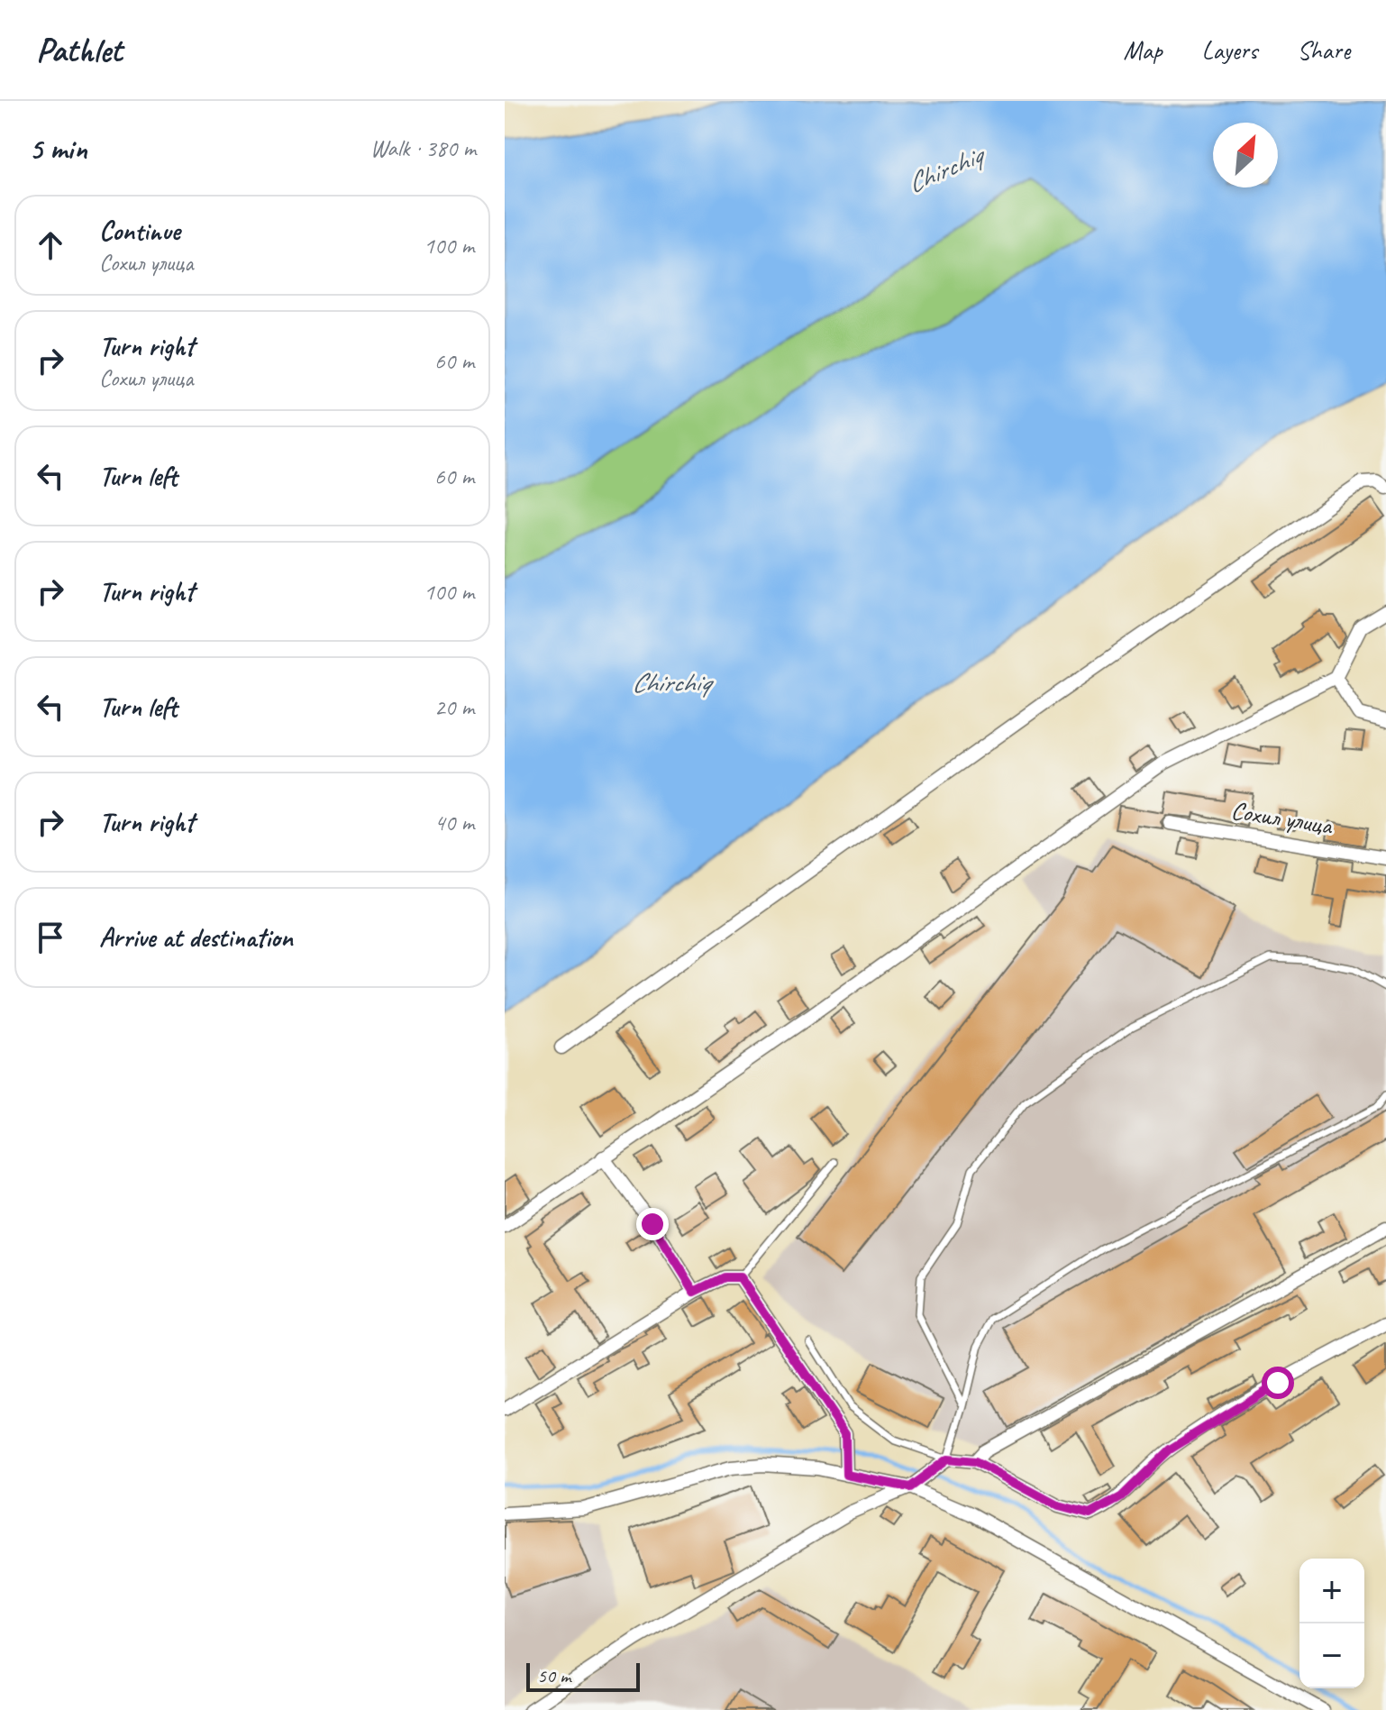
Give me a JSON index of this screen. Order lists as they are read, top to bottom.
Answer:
{
  "streets": {
    "street": ["Сохил улица"]
  },
  "water": ["Chirchiq"],
  "scale_bar": "50 m",
  "north": "top right",
  "page": {
    "header": "Pathlet",
    "nav": ["Map", "Layers", "Share"],
    "heading": ["5 min", "Walk · 380 m"],
    "list": [
      ["Continue", "Сохил улица", "100 m"],
      ["Turn right", "Сохил улица", "60 m"],
      ["Turn left", "60 m"],
      ["Turn right", "100 m"],
      ["Turn left", "20 m"],
      ["Turn right", "40 m"],
      "Arrive at destination"
    ],
    "map_buttons": ["+", "−"],
    "scale": "50 m"
  }
}
